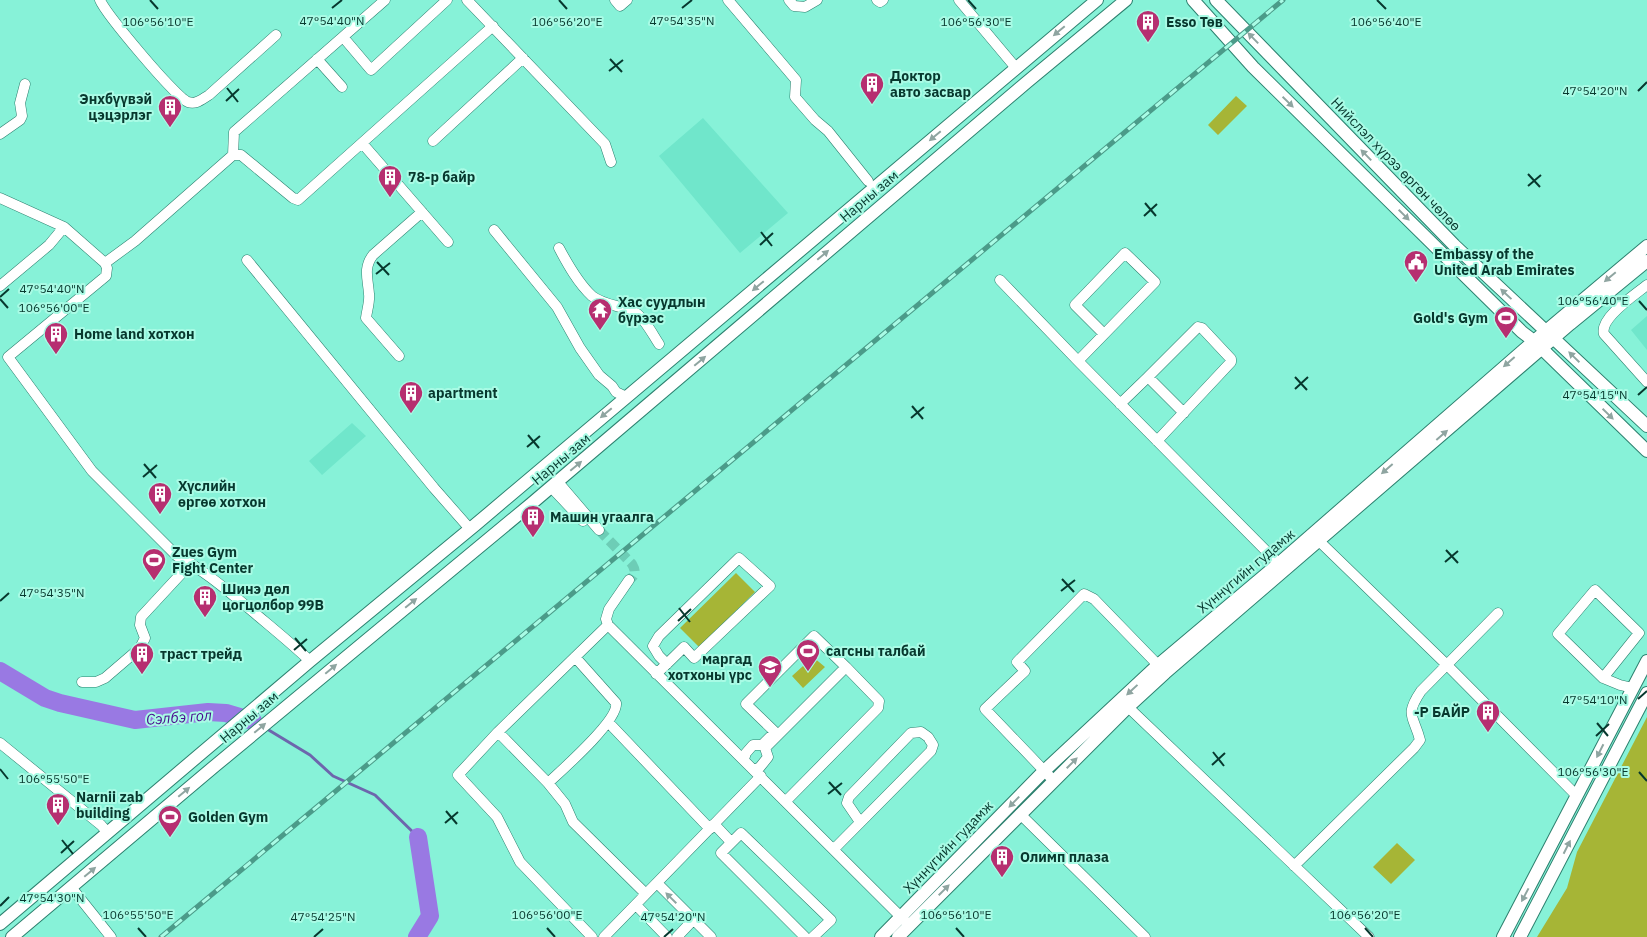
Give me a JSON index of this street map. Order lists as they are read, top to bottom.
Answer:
{
  "streets": {
    "main road": ["Нийслэл хүрээ өргөн чөлөө", "Нарны зам", "Хүннүгийн гудамж"]
  },
  "crossings": [
    ["Нийслэл хүрээ өргөн чөлөө", "Хүннүгийн гудамж"]
  ],
  "water": ["Сэлбэ гол"],
  "places": {
    "building": [
      "Esso Төв",
      "Доктор авто засвар",
      "Энхбүүвэй цэцэрлэг",
      "78-р байр",
      "Home land хотхон",
      "apartment",
      "Хүслийн өргөө хотхон",
      "Машин угаалга",
      "Шинэ дөл цогцолбор 99В",
      "траст трейд",
      "-Р БАЙР",
      "Narnii zab building",
      "Олимп плаза"
    ],
    "public building": ["Embassy of the United Arab Emirates"],
    "temple": ["Хас суудлын бүрээс"],
    "sports": [
      "Gold's Gym",
      "Zues Gym Fight Center",
      "сагсны талбай",
      "Golden Gym"
    ],
    "school or university": ["маргад хотхоны үрс"]
  },
  "coordinates": [
    "47°54'40\"N",
    "47°54'35\"N",
    "106°56'10\"E",
    "106°56'20\"E",
    "106°56'30\"E",
    "106°56'40\"E",
    "47°54'20\"N",
    "106°56'00\"E",
    "47°54'15\"N",
    "47°54'10\"N",
    "106°55'50\"E",
    "47°54'30\"N",
    "47°54'25\"N"
  ]
}
